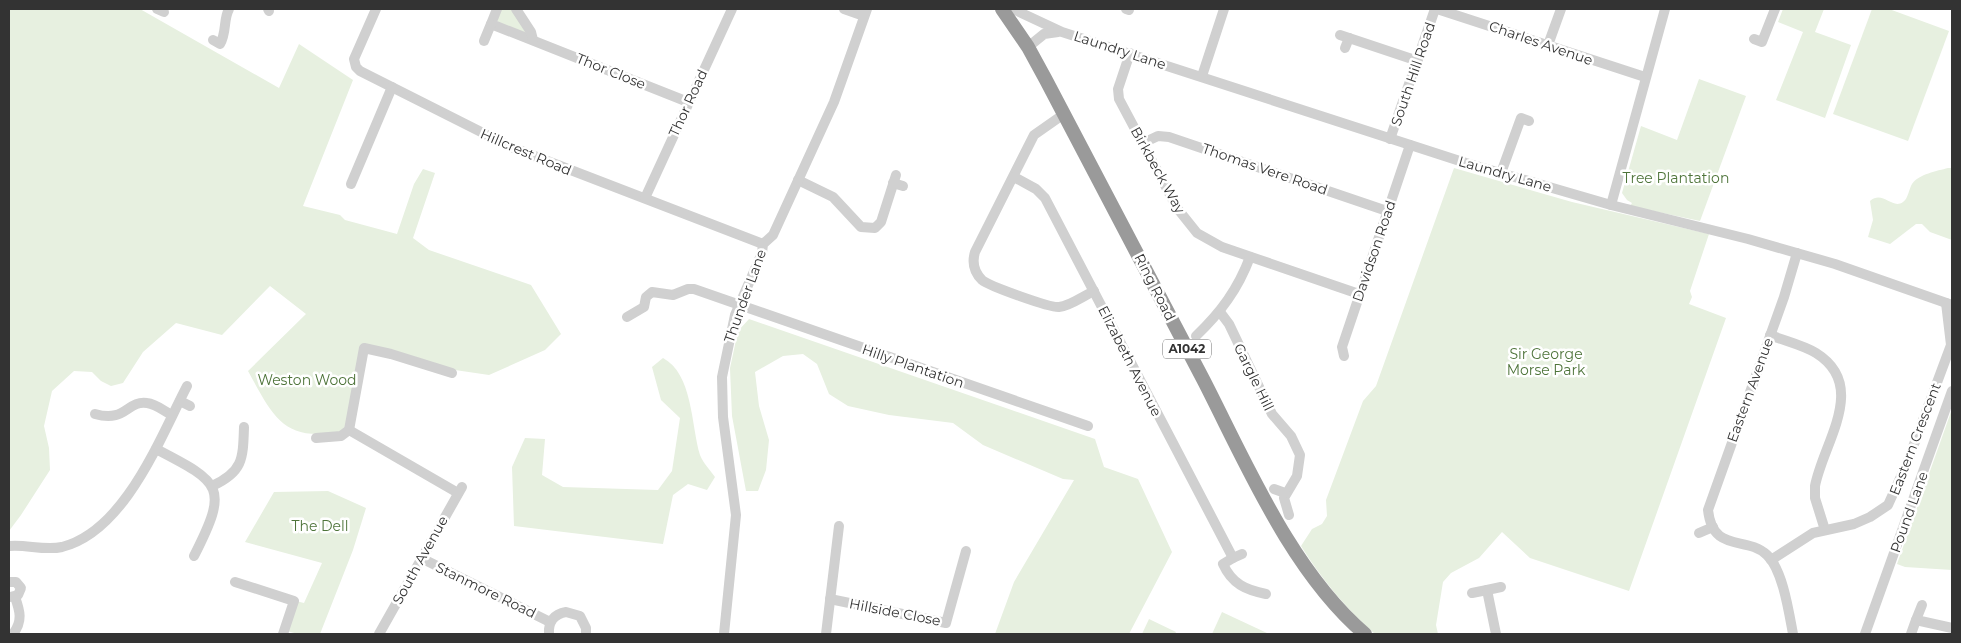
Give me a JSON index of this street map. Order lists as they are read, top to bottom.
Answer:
{
  "streets": {
    "highway": ["Ring Road", "A1042"],
    "street": [
      "Charles Avenue",
      "Laundry Lane",
      "Thor Close",
      "South Hill Road",
      "Thor Road",
      "Hillcrest Road",
      "Thomas Vere Road",
      "Birkbeck Way",
      "Davidson Road",
      "Thunder Lane",
      "Elizabeth Avenue",
      "Hilly Plantation",
      "Gargle Hill",
      "Eastern Avenue",
      "Eastern Crescent",
      "Pound Lane",
      "South Avenue",
      "Stanmore Road",
      "Hillside Close"
    ]
  },
  "crossings": [
    ["Charles Avenue", "South Hill Road"],
    ["Laundry Lane", "South Hill Road"],
    ["Laundry Lane", "Birkbeck Way"],
    ["Laundry Lane", "Davidson Road"],
    ["Laundry Lane", "Ring Road"],
    ["Laundry Lane", "Eastern Avenue"],
    ["Laundry Lane", "Eastern Crescent"],
    ["Thor Close", "Thor Road"],
    ["Thor Road", "Hillcrest Road"],
    ["Hillcrest Road", "Thunder Lane"],
    ["Thomas Vere Road", "Birkbeck Way"],
    ["Thomas Vere Road", "Davidson Road"],
    ["Birkbeck Way", "Davidson Road"],
    ["Thunder Lane", "Hilly Plantation"],
    ["South Avenue", "Stanmore Road"]
  ],
  "parks": [
    "Tree Plantation",
    "Sir George Morse Park",
    "Weston Wood",
    "The Dell"
  ]
}
